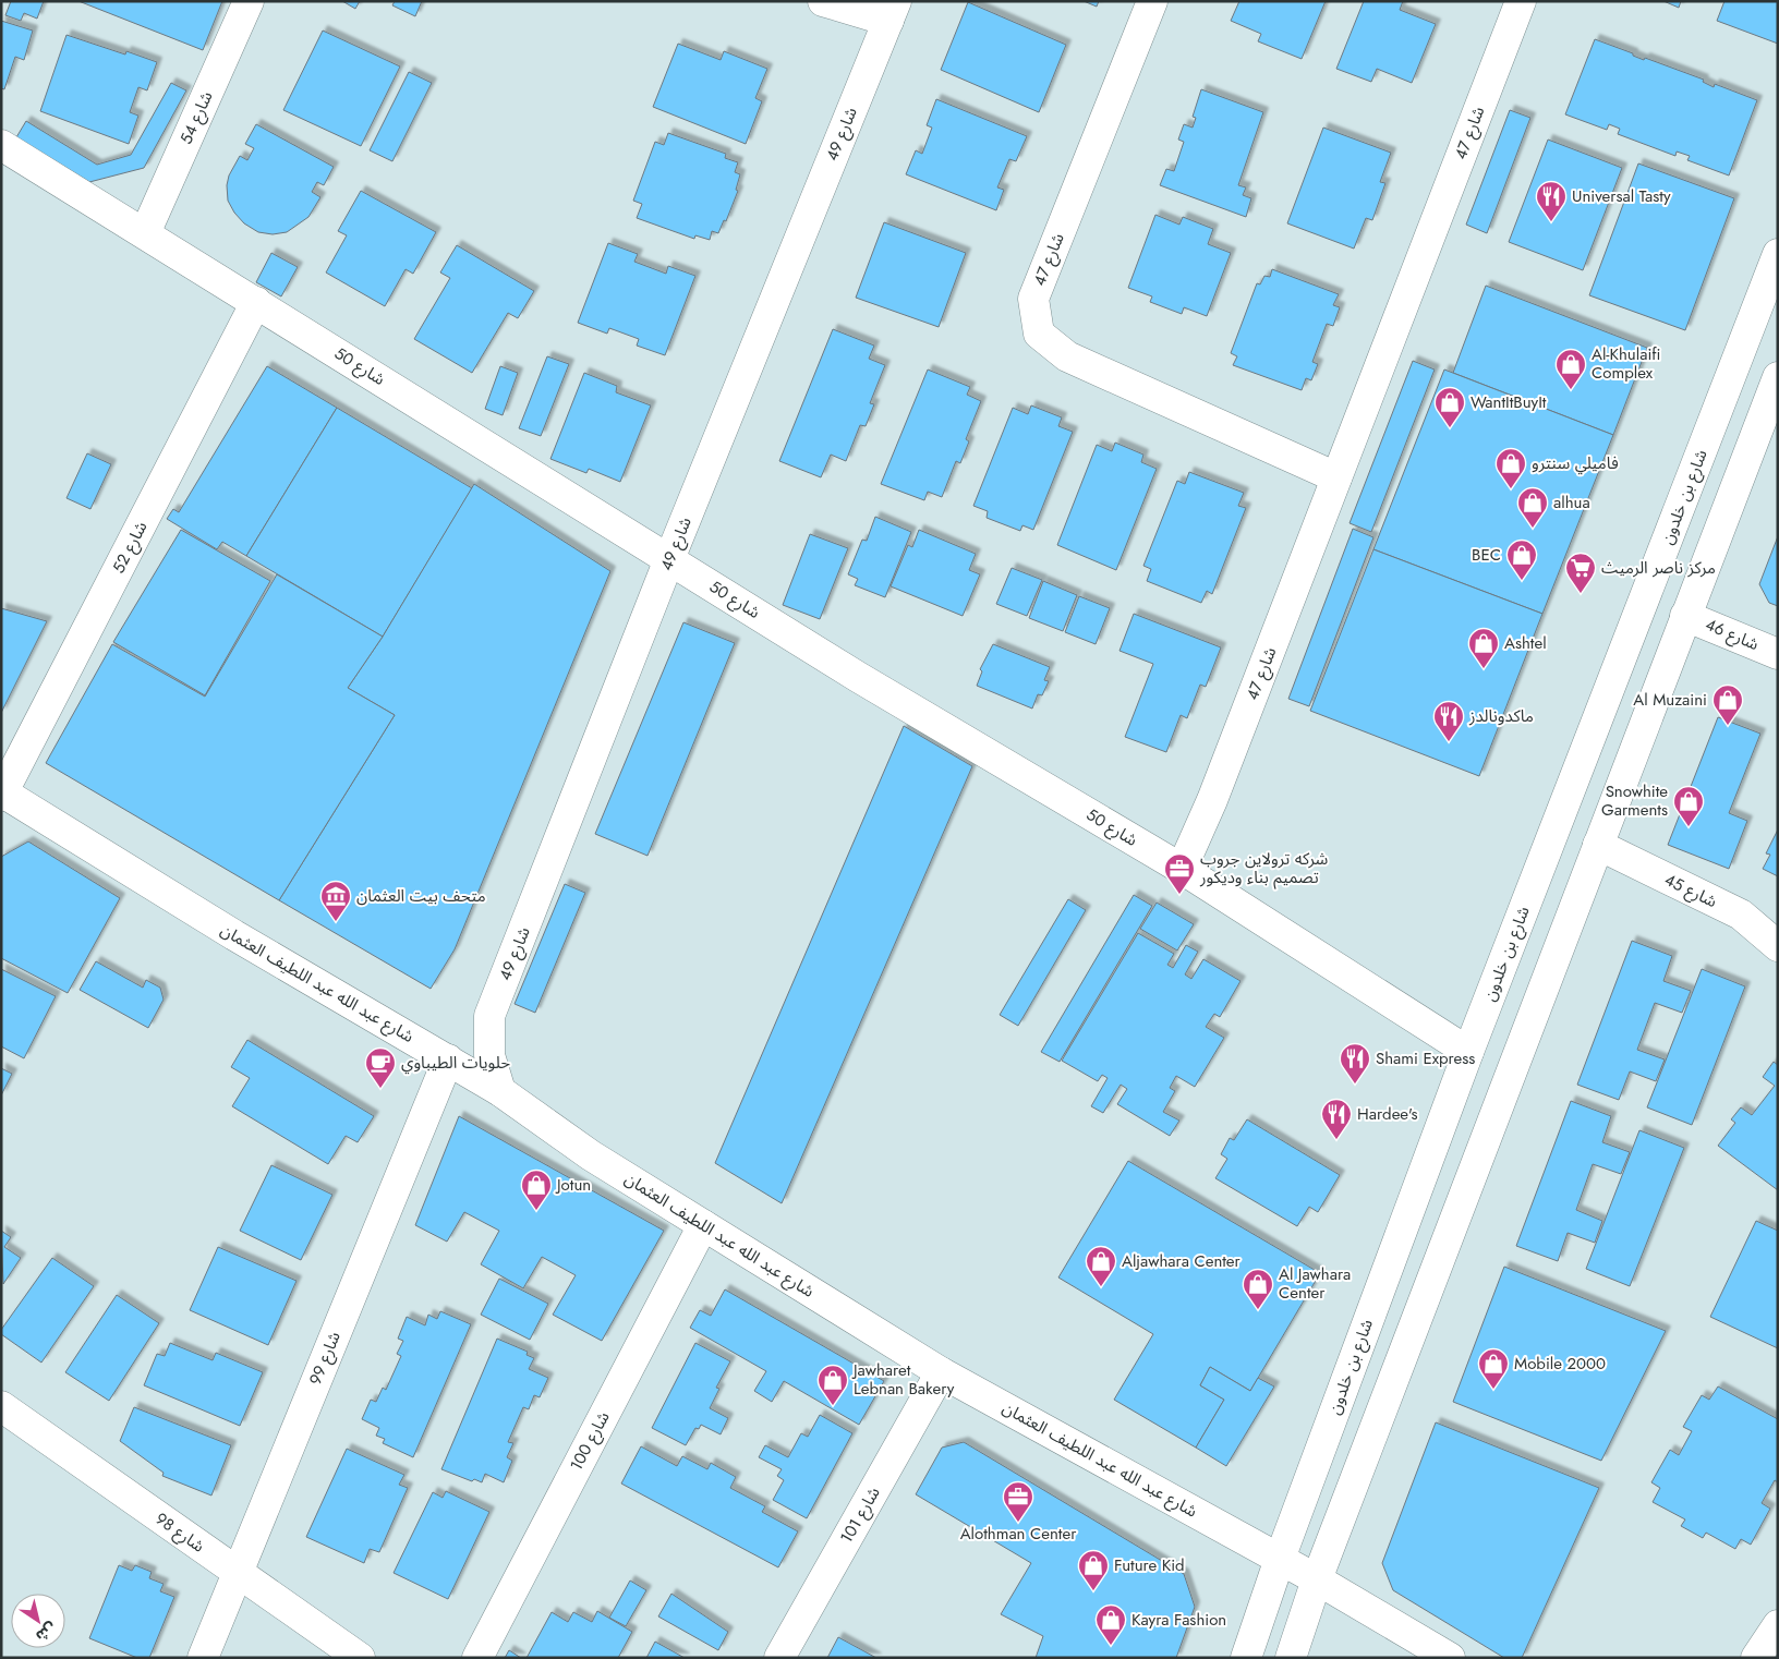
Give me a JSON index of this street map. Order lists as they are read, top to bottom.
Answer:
{
  "streets": {
    "street": [
      "شارع 54",
      "شارع 47",
      "شارع 49",
      "شارع 50",
      "شارع بن خلدون",
      "شارع 52",
      "شارع 46",
      "شارع 45",
      "شارع عبد الله عبد اللطيف العثمان",
      "شارع 99",
      "شارع 100",
      "شارع 101",
      "شارع 98"
    ]
  },
  "crossings": [
    ["شارع 54", "شارع 50"],
    ["شارع 47", "شارع 50"],
    ["شارع 49", "شارع 50"],
    ["شارع 49", "شارع عبد الله عبد اللطيف العثمان"],
    ["شارع 50", "شارع بن خلدون"],
    ["شارع 50", "شارع 52"],
    ["شارع بن خلدون", "شارع عبد الله عبد اللطيف العثمان"],
    ["شارع 52", "شارع عبد الله عبد اللطيف العثمان"],
    ["شارع عبد الله عبد اللطيف العثمان", "شارع 99"],
    ["شارع عبد الله عبد اللطيف العثمان", "شارع 100"],
    ["شارع عبد الله عبد اللطيف العثمان", "شارع 101"],
    ["شارع 99", "شارع 98"]
  ],
  "places": {
    "restaurant": [
      "Universal Tasty",
      "ماكدونالدز",
      "Shami Express",
      "Hardee's"
    ],
    "shop": [
      "Al-Khulaifi Complex",
      "WantItBuyIt",
      "فاميلي سنترو",
      "alhua",
      "BEC",
      "Ashtel",
      "Al Muzaini",
      "Snowhite Garments",
      "Jotun",
      "Aljawhara Center",
      "Al Jawhara Center",
      "Mobile 2000",
      "Jawharet Lebnan Bakery",
      "Future Kid",
      "Kayra Fashion"
    ],
    "supermarket": ["مركز ناصر الرميث"],
    "office": ["شركه ترولاين جروب تصميم بناء وديكور", "Alothman Center"],
    "museum": ["متحف بيت العثمان"],
    "cafe": ["حلويات الطيباوي"]
  },
  "north": "bottom right"
}
